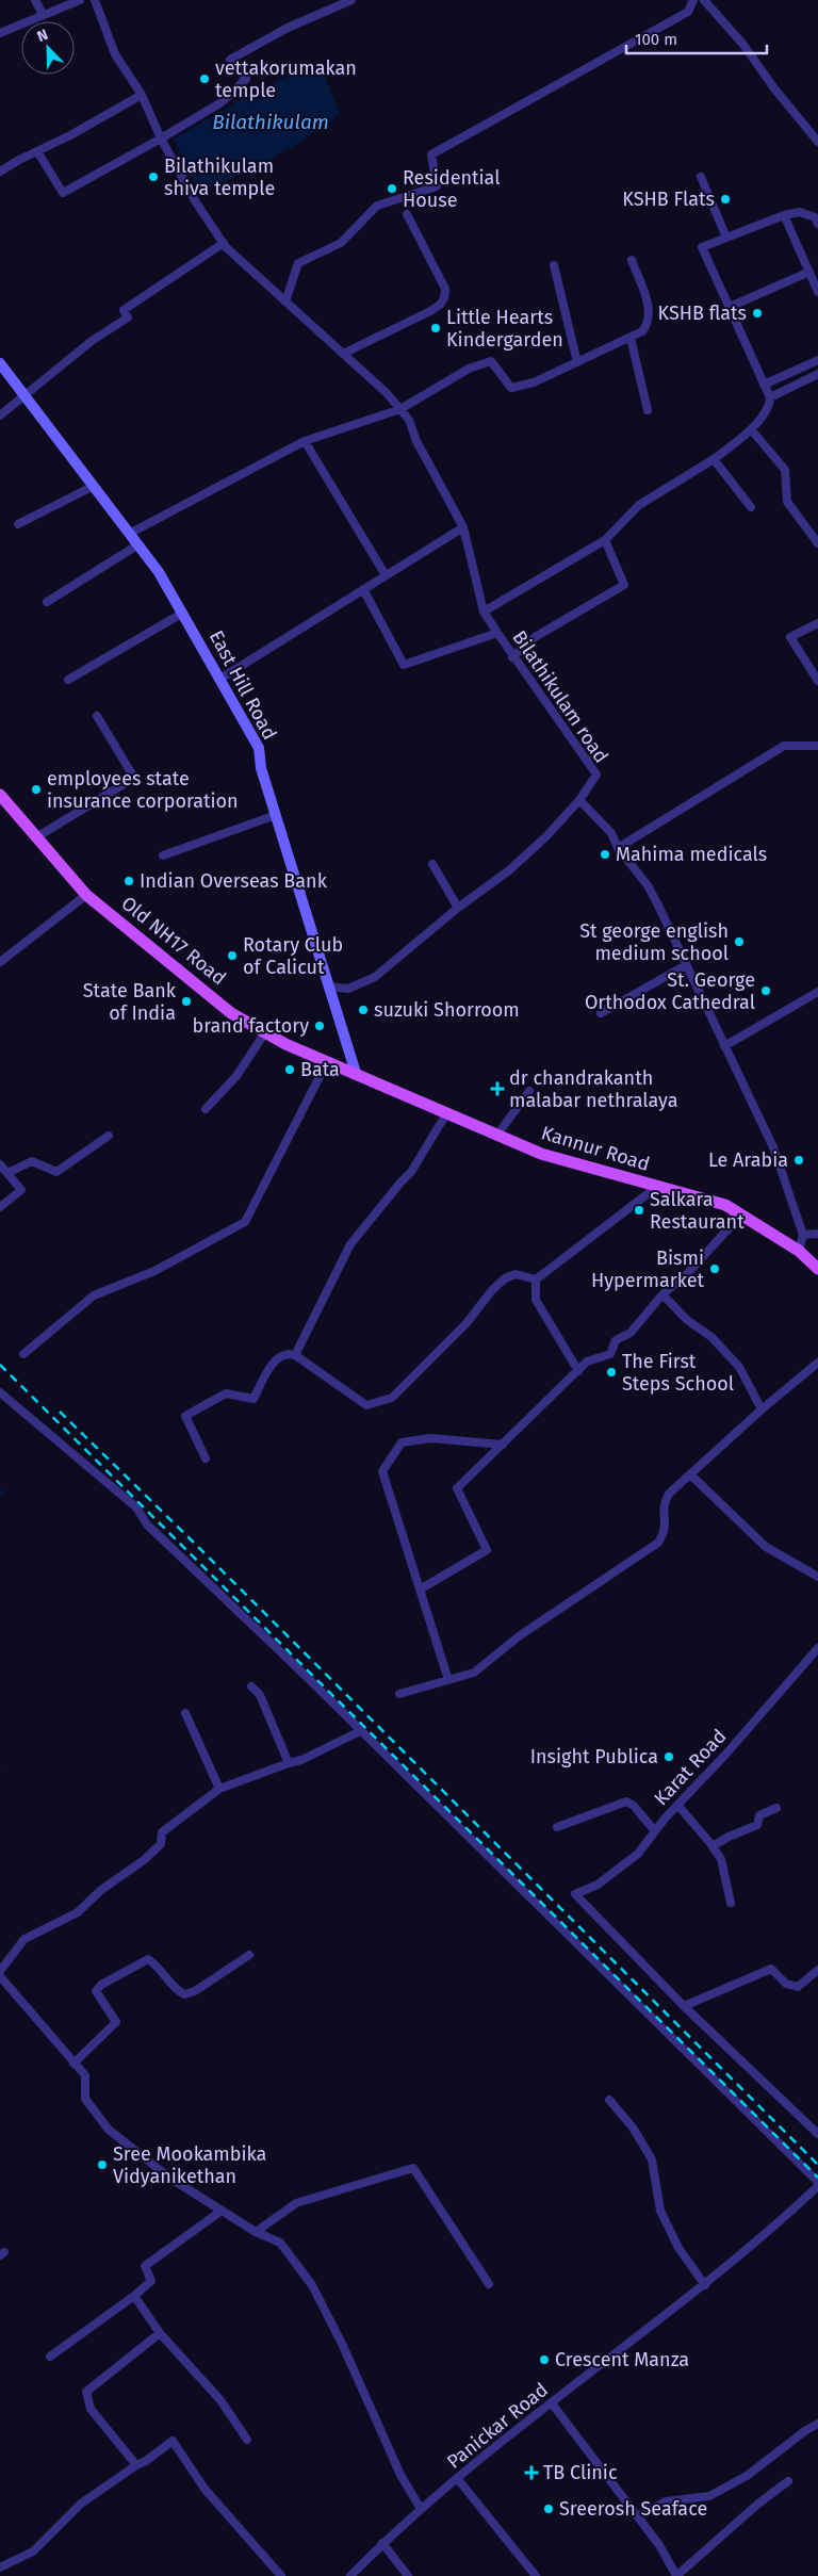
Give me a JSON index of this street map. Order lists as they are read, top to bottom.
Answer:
{
  "streets": {
    "main road": ["Old NH17 Road", "Kannur Road"],
    "street": [
      "East Hill Road",
      "Bilathikulam road",
      "Karat Road",
      "Panickar Road"
    ]
  },
  "crossings": [
    ["East Hill Road", "Old NH17 Road"],
    ["East Hill Road", "Kannur Road"],
    ["Old NH17 Road", "Kannur Road"]
  ],
  "water": ["Bilathikulam"],
  "places": {
    "other": [
      "vettakorumakan temple",
      "Bilathikulam shiva temple",
      "Residential House",
      "KSHB Flats",
      "KSHB flats",
      "Little Hearts Kindergarden",
      "employees state insurance corporation",
      "Mahima medicals",
      "Indian Overseas Bank",
      "St george english medium school",
      "Rotary Club of Calicut",
      "St. George Orthodox Cathedral",
      "State Bank of India",
      "suzuki Shorroom",
      "brand factory",
      "Bata",
      "Le Arabia",
      "Salkara Restaurant",
      "Bismi Hypermarket",
      "The First Steps School",
      "Insight Publica",
      "Sree Mookambika Vidyanikethan",
      "Crescent Manza",
      "Sreerosh Seaface"
    ],
    "health": ["dr chandrakanth malabar nethralaya", "TB Clinic"]
  },
  "scale_bar": "100 m",
  "north": "top left"
}
